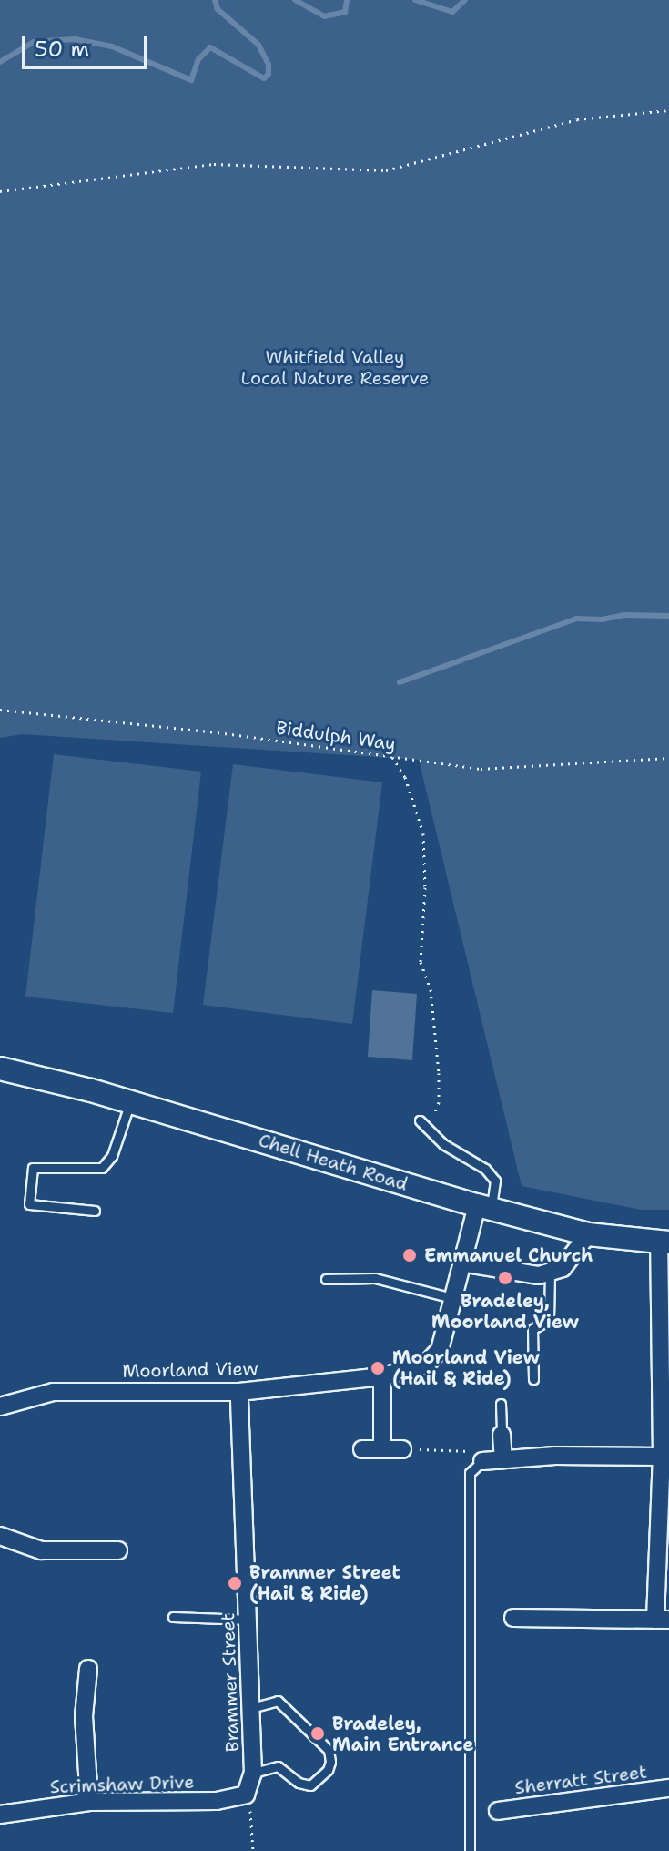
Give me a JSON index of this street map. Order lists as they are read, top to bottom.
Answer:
{
  "streets": {
    "street": [
      "Chell Heath Road",
      "Moorland View",
      "Brammer Street",
      "Sherratt Street",
      "Scrimshaw Drive"
    ],
    "path": ["Biddulph Way"]
  },
  "crossings": [
    ["Chell Heath Road", "Moorland View"],
    ["Moorland View", "Brammer Street"],
    ["Brammer Street", "Scrimshaw Drive"]
  ],
  "parks": ["Whitfield Valley Local Nature Reserve"],
  "places": [
    "Emmanuel Church",
    "Bradeley, Moorland View",
    "Moorland View (Hail & Ride)",
    "Brammer Street (Hail & Ride)",
    "Bradeley, Main Entrance"
  ],
  "scale_bar": "50 m"
}
